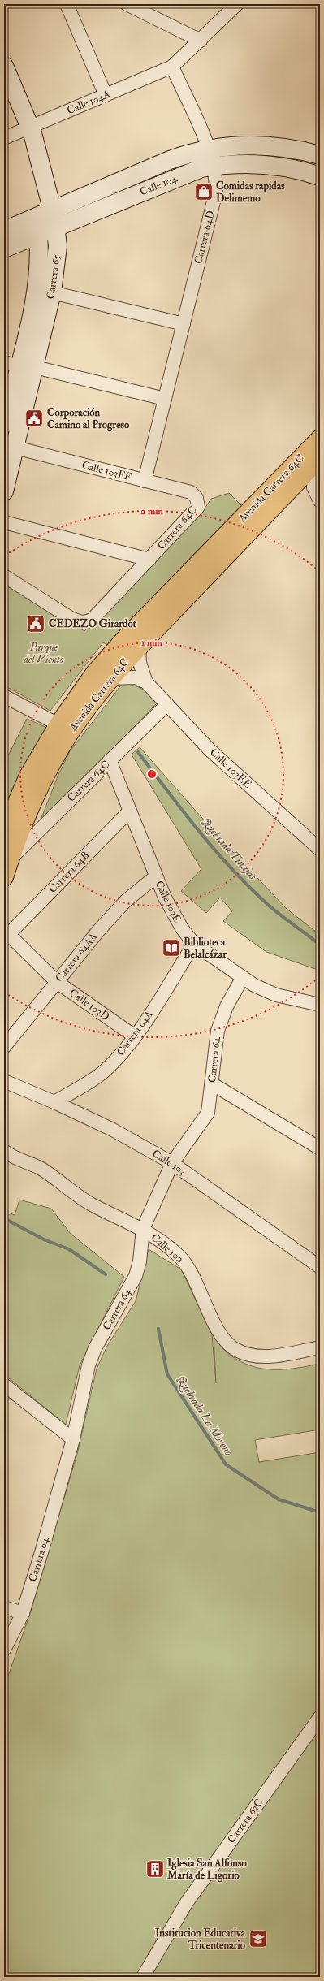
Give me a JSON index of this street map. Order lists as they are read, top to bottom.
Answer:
{
  "streets": {
    "main road": ["Calle 104", "Carrera 65", "Avenida Carrera 64C"],
    "street": [
      "Calle 104A",
      "Carrera 64D",
      "Calle 103FF",
      "Carrera 64C",
      "Calle 103EE",
      "Carrera 64B",
      "Calle 103E",
      "Carrera 64AA",
      "Calle 103D",
      "Carrera 64A",
      "Carrera 64",
      "Calle 103",
      "Calle 102",
      "Carrera 63C"
    ]
  },
  "crossings": [
    ["Calle 104A", "Carrera 64D"],
    ["Calle 104A", "Carrera 65"],
    ["Calle 104", "Carrera 64D"],
    ["Calle 104", "Carrera 65"],
    ["Carrera 64D", "Calle 103FF"],
    ["Carrera 65", "Calle 103FF"],
    ["Calle 103FF", "Carrera 64C"],
    ["Avenida Carrera 64C", "Carrera 64C"],
    ["Avenida Carrera 64C", "Calle 103EE"],
    ["Carrera 64C", "Calle 103EE"],
    ["Carrera 64C", "Calle 103E"],
    ["Carrera 64B", "Calle 103E"],
    ["Carrera 64B", "Calle 103D"],
    ["Calle 103E", "Carrera 64AA"],
    ["Calle 103E", "Carrera 64A"],
    ["Calle 103E", "Carrera 64"],
    ["Carrera 64AA", "Calle 103D"],
    ["Calle 103D", "Carrera 64A"],
    ["Carrera 64A", "Calle 103"],
    ["Carrera 64", "Calle 103"],
    ["Carrera 64", "Calle 102"]
  ],
  "water": ["Quebrada Tinajas", "Quebrada La Moreno"],
  "parks": ["Parque del Viento"],
  "places": {
    "shop": ["Comidas rapidas Delimemo"],
    "public building": ["Corporación Camino al Progreso", "CEDEZO Girardot"],
    "library": ["Biblioteca Belalcázar"],
    "building": ["Iglesia San Alfonso María de Ligorio"],
    "school or university": ["Institucion Educativa Tricentenario"]
  },
  "rings": ["2 min", "1 min"]
}
